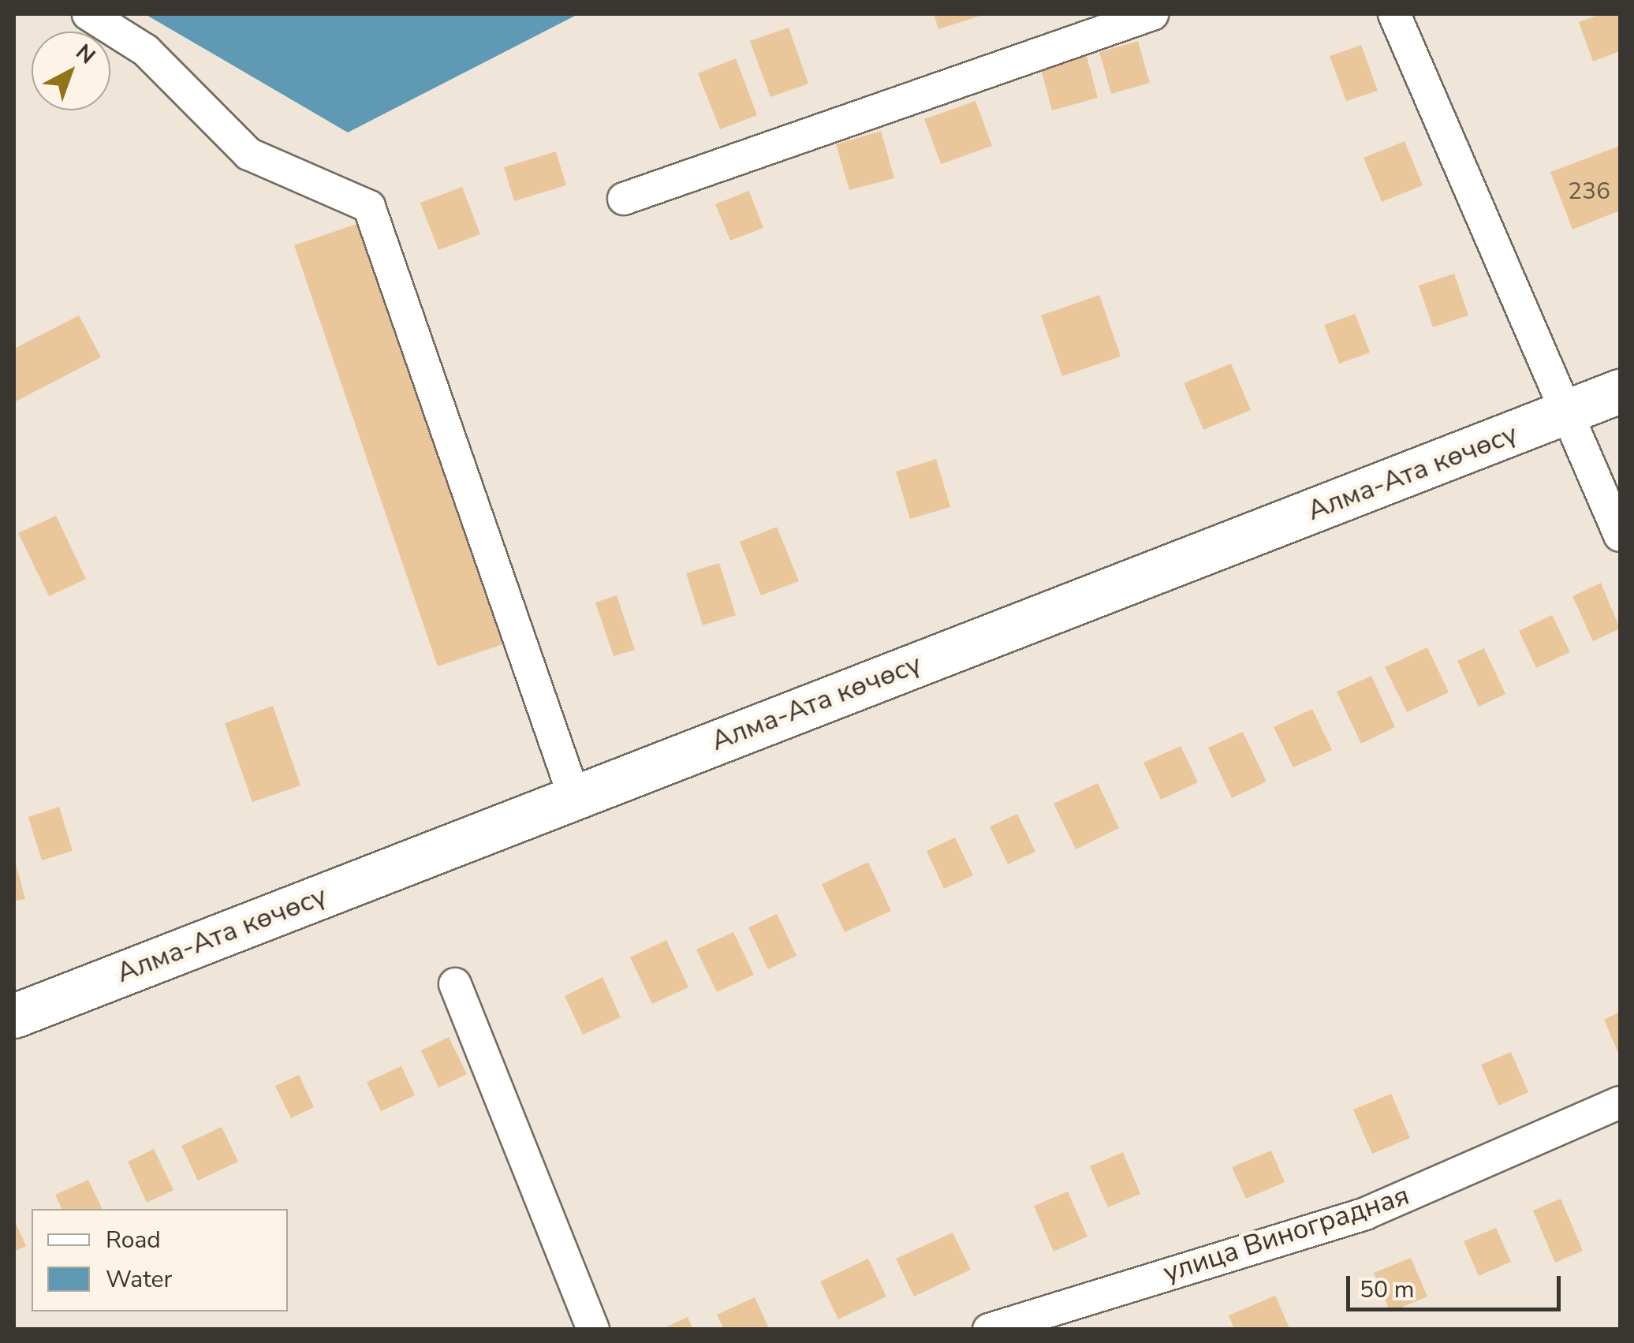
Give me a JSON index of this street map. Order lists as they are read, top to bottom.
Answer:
{
  "streets": {
    "highway": ["Алма-Ата көчөсү"],
    "street": ["улица Виноградная"]
  },
  "house_numbers": ["236"],
  "legend": ["Road", "Water"],
  "scale_bar": "50 m",
  "north": "top right"
}
